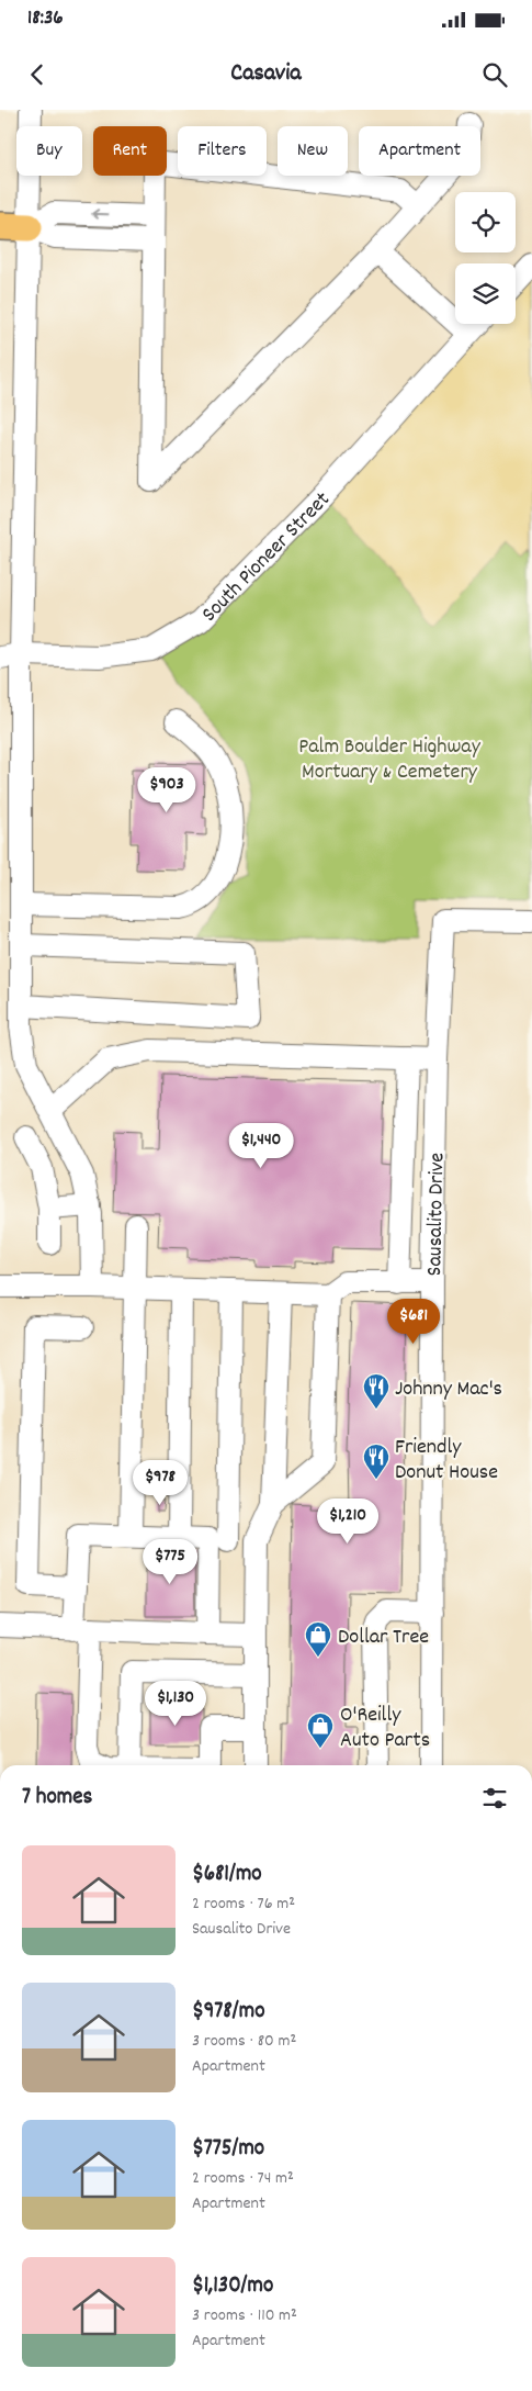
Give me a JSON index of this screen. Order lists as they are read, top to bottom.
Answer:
{
  "streets": {
    "street": ["South Pioneer Street", "Sausalito Drive"]
  },
  "parks": ["Palm Boulder Highway Mortuary & Cemetery"],
  "places": {
    "restaurant": ["Johnny Mac's", "Friendly Donut House"],
    "shop": ["Dollar Tree", "O'Reilly Auto Parts"]
  },
  "page": {
    "status": "18:36",
    "header": "Casavia",
    "chip": [
      "Buy",
      "Rent",
      "Filters",
      "New",
      "Apartment"
    ],
    "price": [
      "$903",
      "$1,440",
      "$681",
      "$978",
      "$1,210",
      "$775",
      "$1,130"
    ],
    "heading": "7 homes",
    "list": [
      {
        "name": "$681/mo",
        "note": "2 rooms · 76 m² · Sausalito Drive"
      },
      {
        "name": "$978/mo",
        "note": "3 rooms · 80 m² · Apartment"
      },
      {
        "name": "$775/mo",
        "note": "2 rooms · 74 m² · Apartment"
      },
      {
        "name": "$1,130/mo",
        "note": "3 rooms · 110 m² · Apartment"
      }
    ]
  }
}
